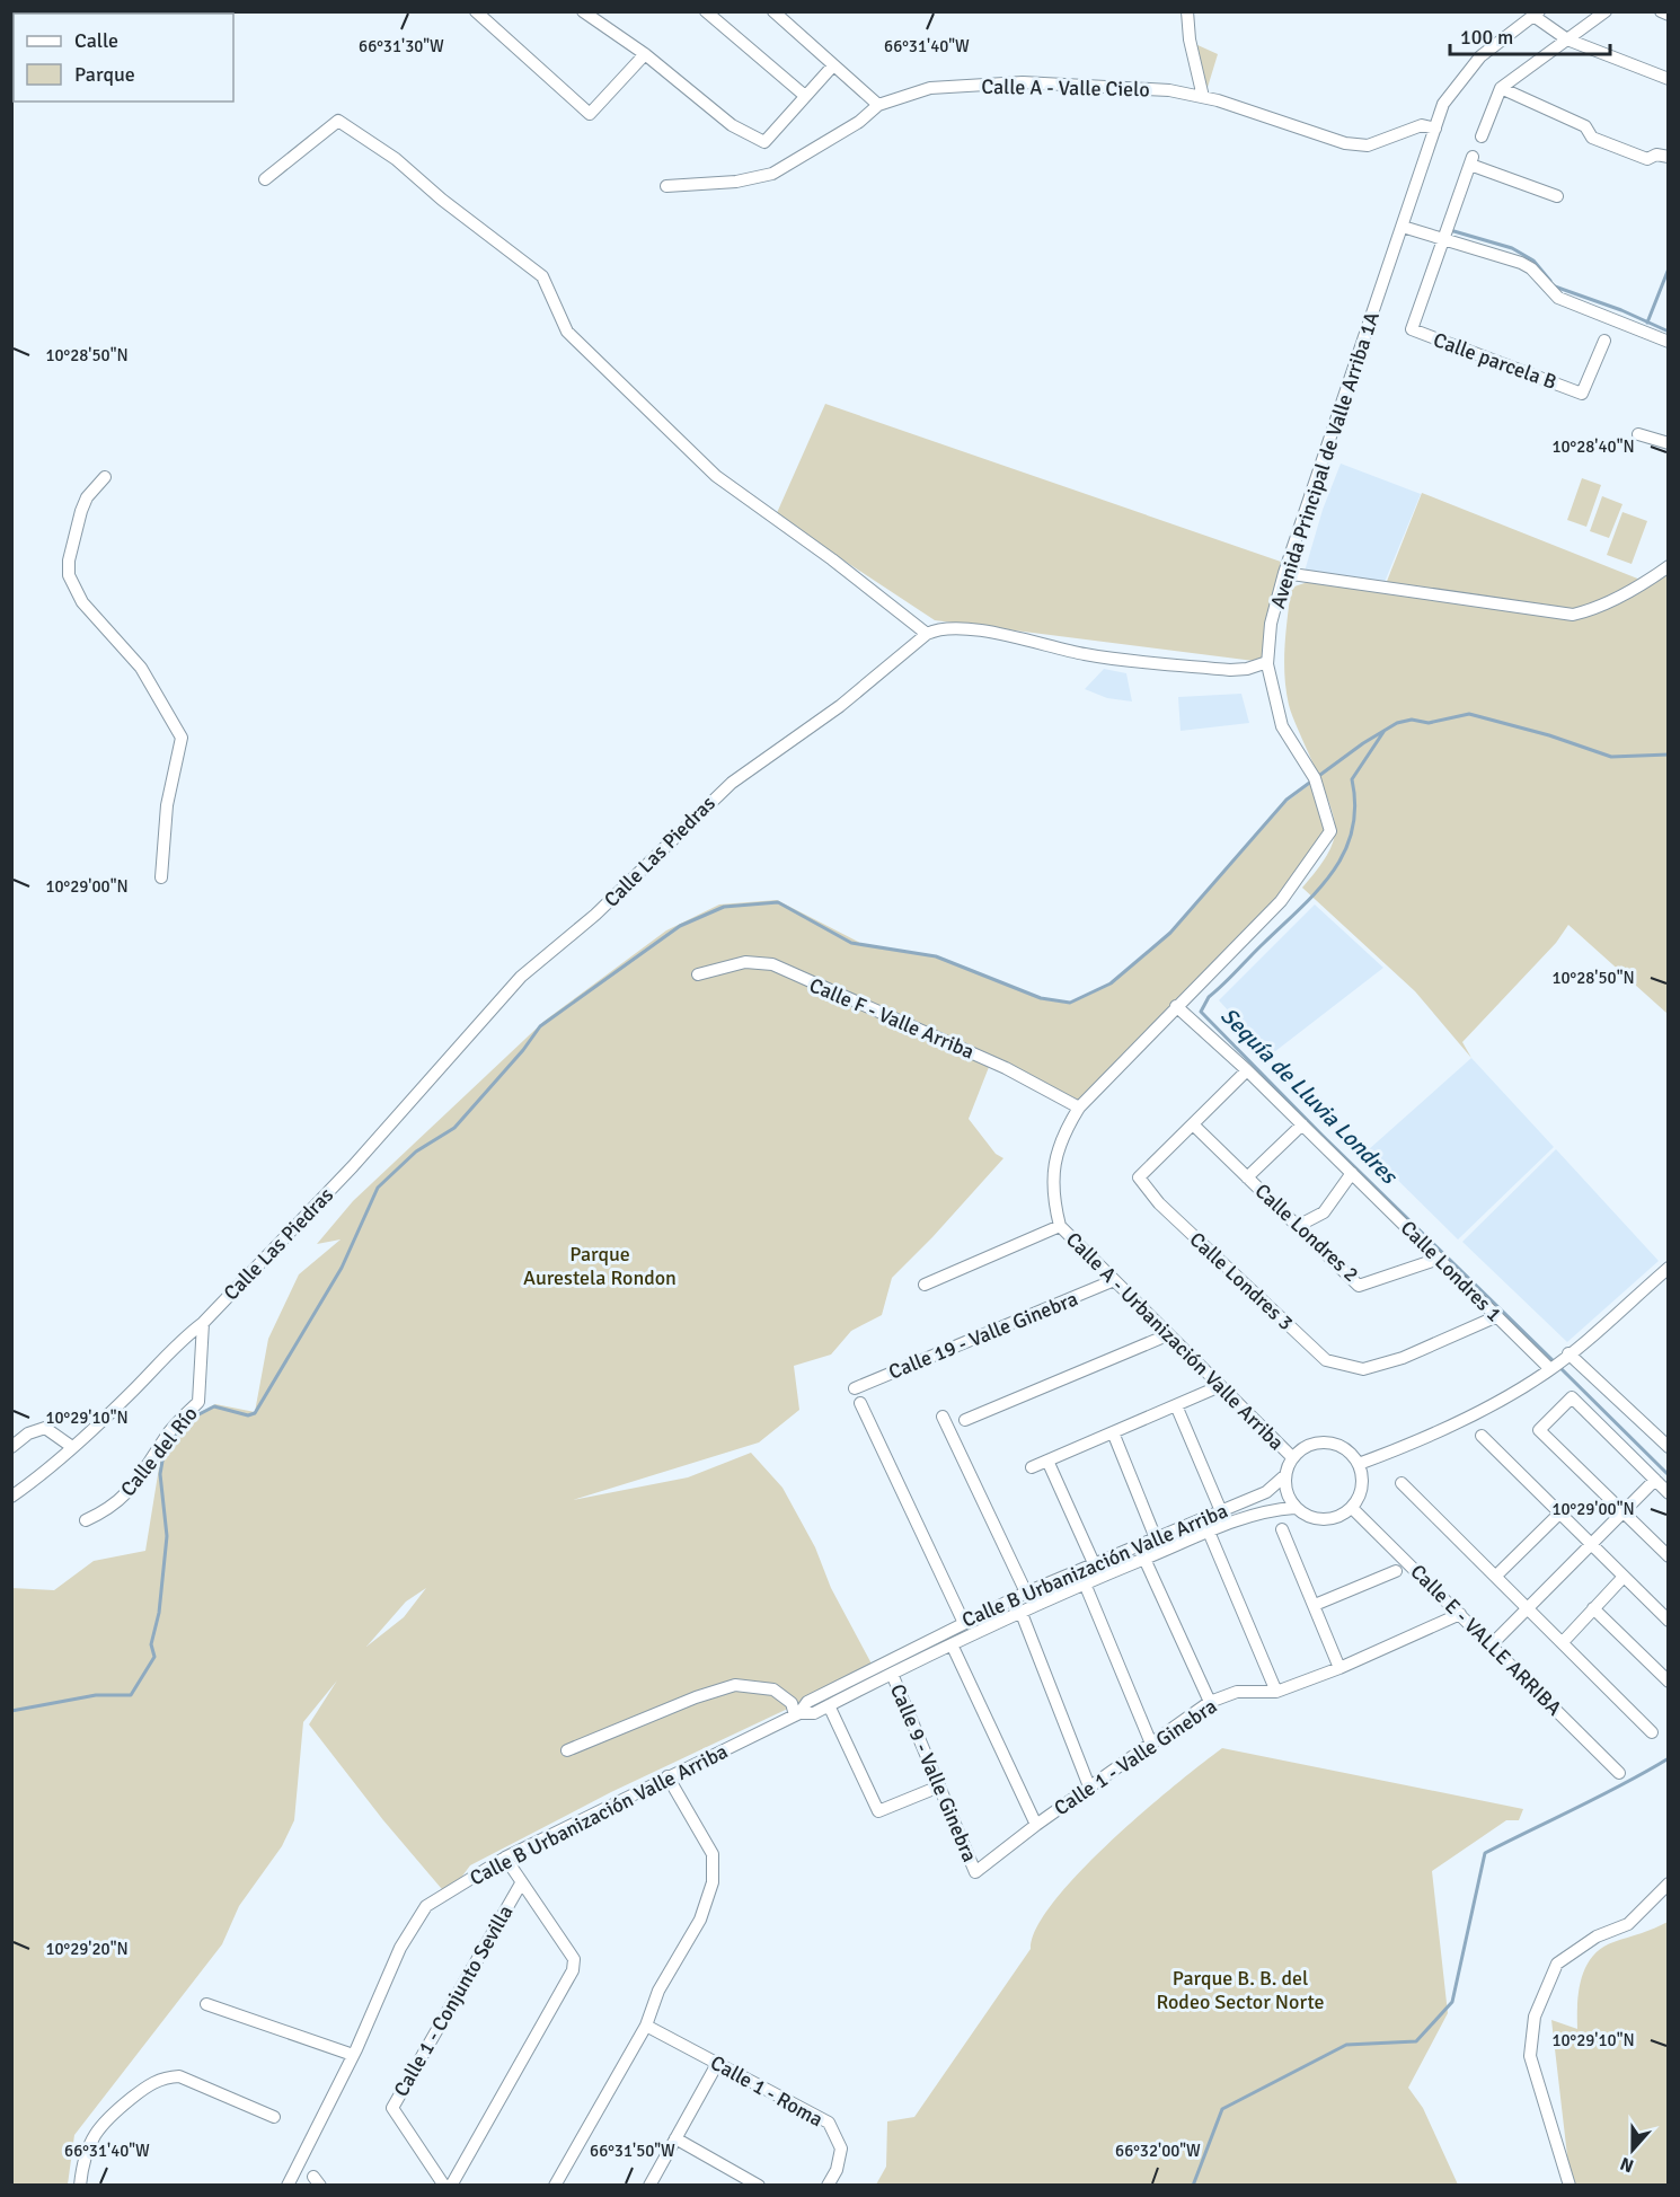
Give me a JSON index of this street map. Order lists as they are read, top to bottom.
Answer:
{
  "streets": {
    "street": [
      "Calle A - Valle Cielo",
      "Calle parcela B",
      "Avenida Principal de Valle Arriba 1A",
      "Calle Las Piedras",
      "Calle F - Valle Arriba",
      "Calle Londres 2",
      "Calle Londres 1",
      "Calle Londres 3",
      "Calle 19 - Valle Ginebra",
      "Calle A - Urbanización Valle Arriba",
      "Calle del Río",
      "Calle B Urbanización Valle Arriba",
      "Calle E - VALLE ARRIBA",
      "Calle 1 - Valle Ginebra",
      "Calle 9 - Valle Ginebra",
      "Calle 1 - Conjunto Sevilla",
      "Calle 1 - Roma"
    ]
  },
  "crossings": [
    ["Calle A - Valle Cielo", "Avenida Principal de Valle Arriba 1A"],
    ["Avenida Principal de Valle Arriba 1A", "Calle F - Valle Arriba"],
    ["Avenida Principal de Valle Arriba 1A", "Calle Londres 1"],
    ["Avenida Principal de Valle Arriba 1A", "Calle A - Urbanización Valle Arriba"],
    ["Calle Las Piedras", "Calle del Río"],
    ["Calle F - Valle Arriba", "Calle A - Urbanización Valle Arriba"],
    ["Calle Londres 2", "Calle Londres 1"],
    ["Calle Londres 2", "Calle Londres 3"],
    ["Calle Londres 1", "Calle Londres 3"],
    ["Calle 19 - Valle Ginebra", "Calle A - Urbanización Valle Arriba"],
    ["Calle A - Urbanización Valle Arriba", "Calle B Urbanización Valle Arriba"],
    ["Calle A - Urbanización Valle Arriba", "Calle E - VALLE ARRIBA"],
    ["Calle B Urbanización Valle Arriba", "Calle E - VALLE ARRIBA"],
    ["Calle B Urbanización Valle Arriba", "Calle 9 - Valle Ginebra"],
    ["Calle B Urbanización Valle Arriba", "Calle 1 - Conjunto Sevilla"],
    ["Calle E - VALLE ARRIBA", "Calle 1 - Valle Ginebra"],
    ["Calle 1 - Valle Ginebra", "Calle 9 - Valle Ginebra"]
  ],
  "water": ["Sequía de Lluvia Londres"],
  "parks": ["Parque Aurestela Rondon", "Parque B. B. del Rodeo Sector Norte"],
  "legend": ["Calle", "Parque"],
  "scale_bar": "100 m",
  "north": "bottom",
  "coordinates": [
    "66°31'40\"W",
    "66°31'30\"W",
    "10°28'50\"N",
    "10°28'40\"N",
    "10°29'00\"N",
    "10°29'10\"N",
    "10°29'20\"N",
    "66°31'50\"W",
    "66°32'00\"W"
  ]
}
